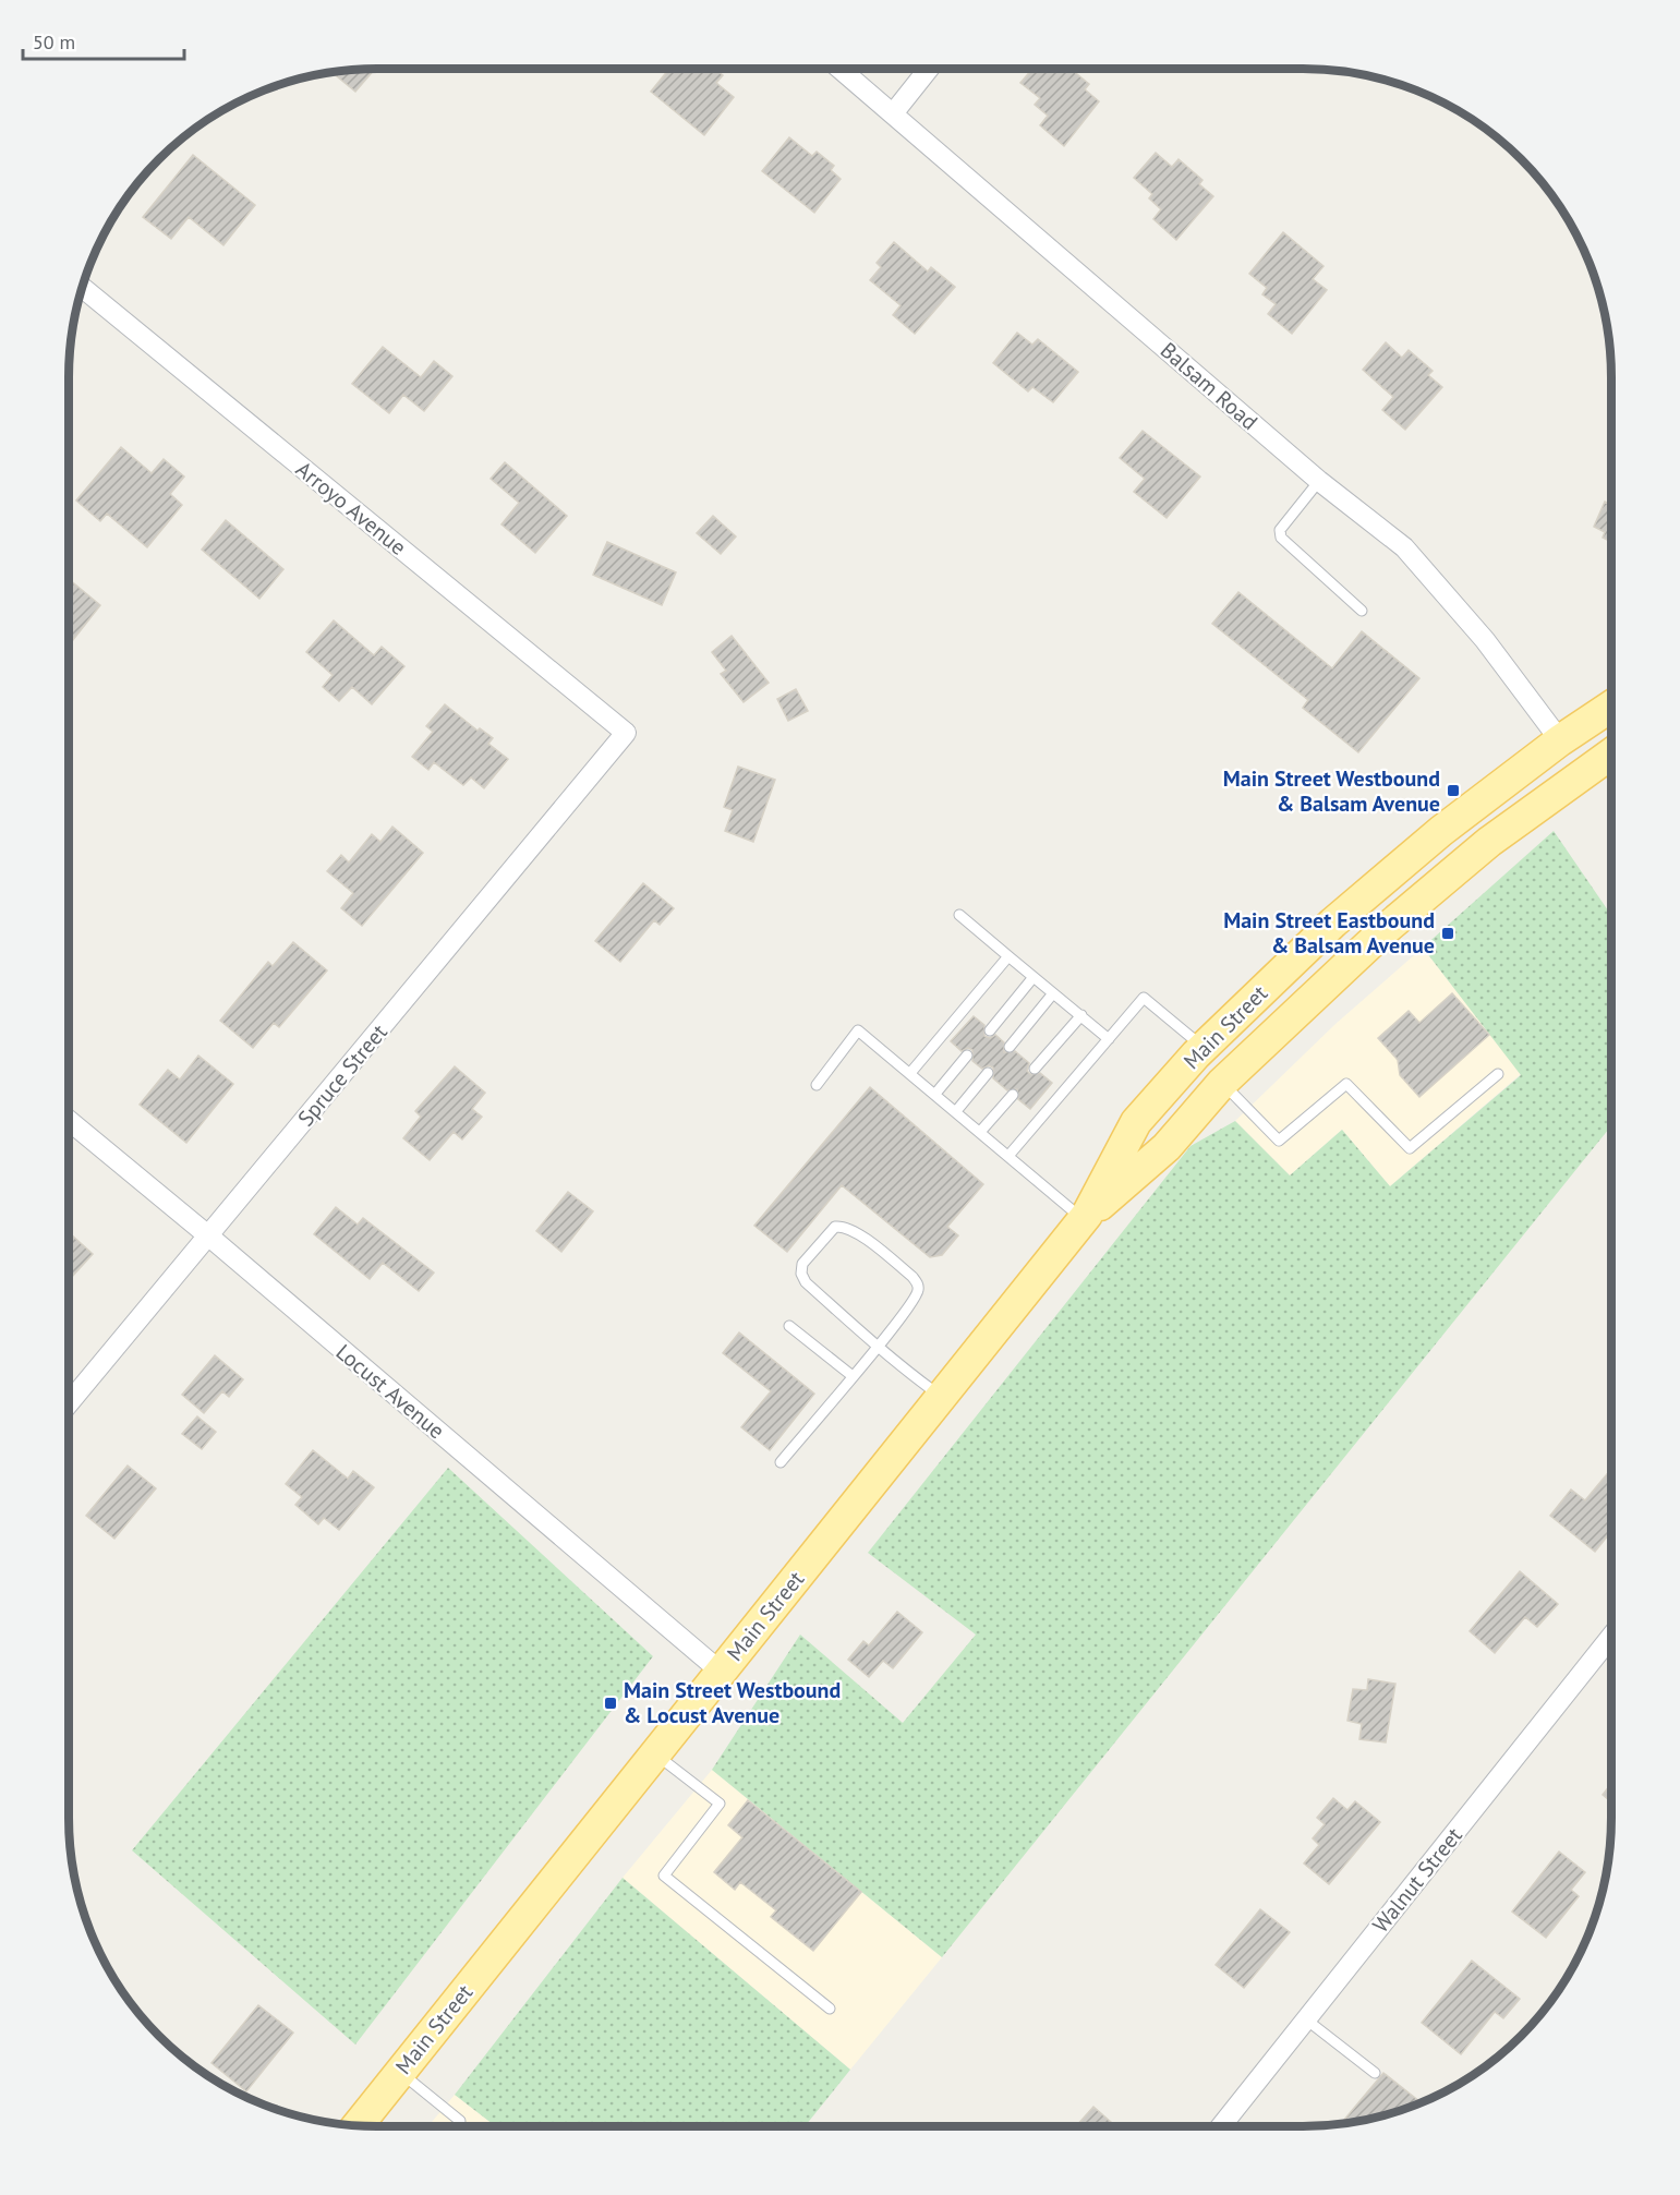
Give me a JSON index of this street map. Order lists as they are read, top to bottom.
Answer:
{
  "streets": {
    "main road": ["Main Street"],
    "street": [
      "Balsam Road",
      "Arroyo Avenue",
      "Spruce Street",
      "Locust Avenue",
      "Walnut Street"
    ]
  },
  "crossings": [
    ["Balsam Road", "Main Street"],
    ["Arroyo Avenue", "Spruce Street"],
    ["Main Street", "Locust Avenue"],
    ["Spruce Street", "Locust Avenue"]
  ],
  "places": {
    "transit": ["Main Street Westbound & Balsam Avenue", "Main Street Eastbound & Balsam Avenue", "Main Street Westbound & Locust Avenue"]
  },
  "scale_bar": "50 m"
}
